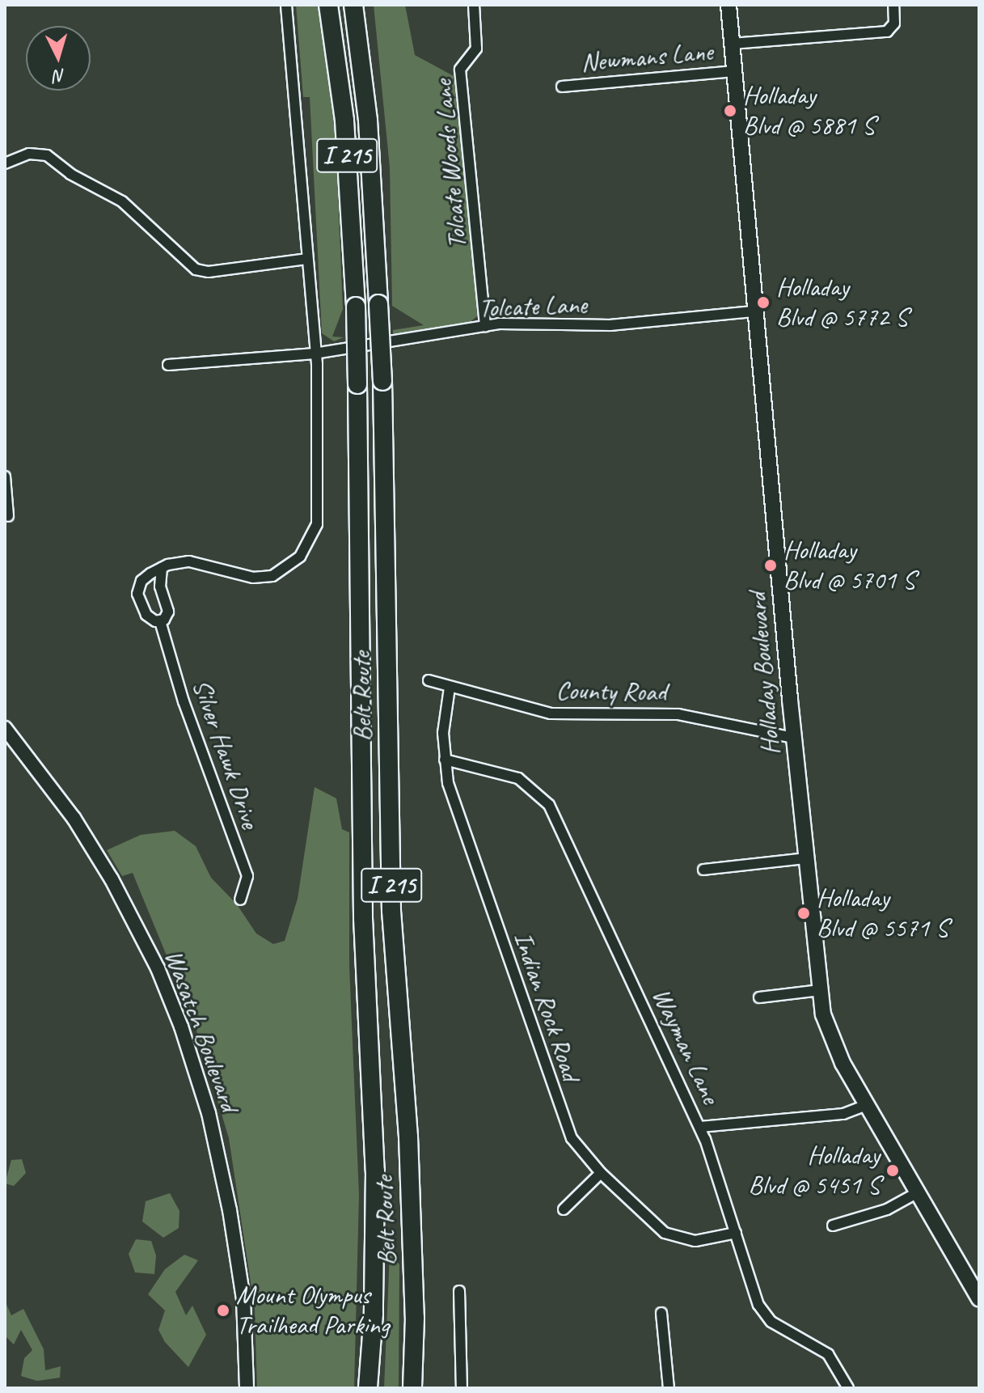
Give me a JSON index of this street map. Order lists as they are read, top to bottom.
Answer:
{
  "streets": {
    "highway": ["I 215", "Belt Route"],
    "main road": ["Holladay Boulevard"],
    "street": [
      "Newmans Lane",
      "Tolcate Woods Lane",
      "Tolcate Lane",
      "County Road",
      "Silver Hawk Drive",
      "Indian Rock Road",
      "Wasatch Boulevard",
      "Wayman Lane"
    ]
  },
  "crossings": [
    ["Newmans Lane", "Holladay Boulevard"],
    ["Tolcate Woods Lane", "Tolcate Lane"],
    ["Tolcate Lane", "Holladay Boulevard"],
    ["Holladay Boulevard", "County Road"],
    ["County Road", "Indian Rock Road"],
    ["Indian Rock Road", "Wayman Lane"]
  ],
  "places": [
    "Holladay Blvd @ 5881 S",
    "Holladay Blvd @ 5772 S",
    "Holladay Blvd @ 5701 S",
    "Holladay Blvd @ 5571 S",
    "Holladay Blvd @ 5451 S",
    "Mount Olympus Trailhead Parking"
  ],
  "north": "bottom"
}
